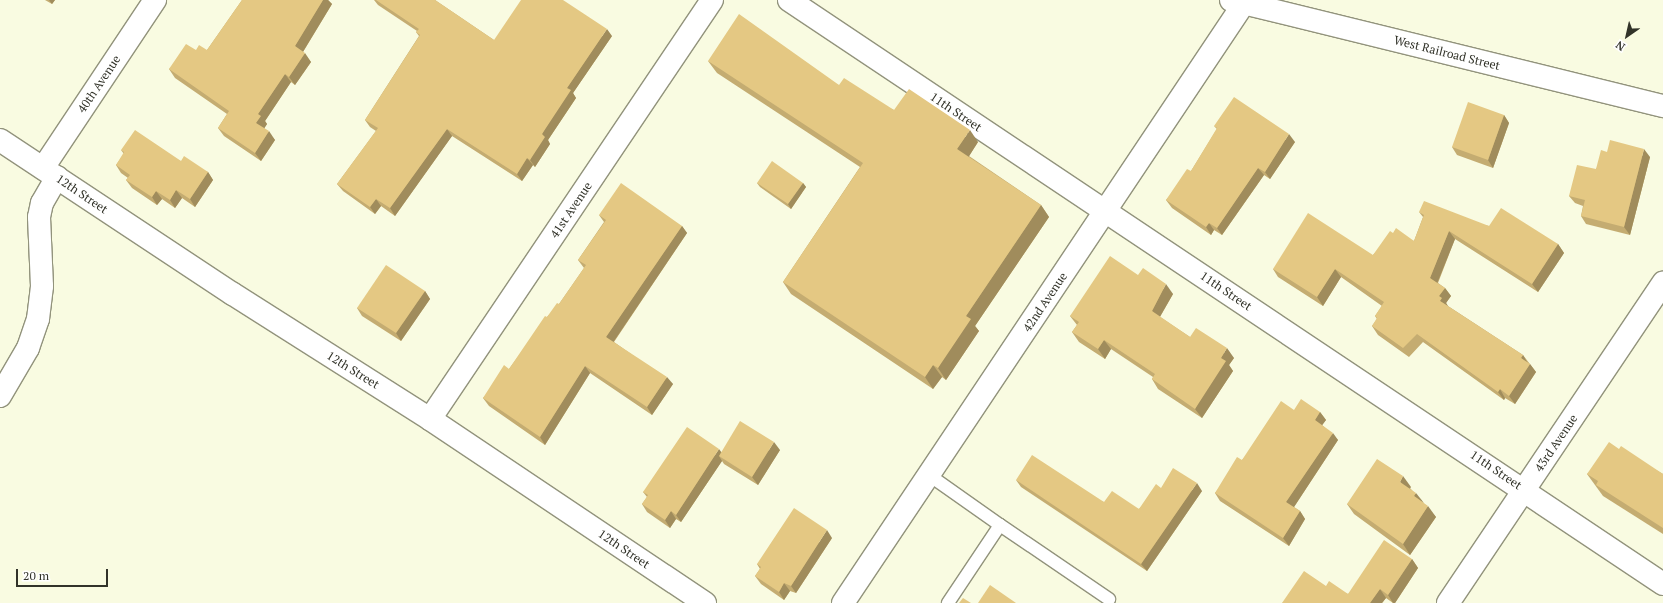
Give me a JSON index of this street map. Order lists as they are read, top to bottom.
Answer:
{
  "streets": {
    "street": [
      "West Railroad Street",
      "40th Avenue",
      "11th Street",
      "12th Street",
      "41st Avenue",
      "42nd Avenue",
      "43rd Avenue"
    ]
  },
  "crossings": [
    ["West Railroad Street", "42nd Avenue"],
    ["40th Avenue", "12th Street"],
    ["11th Street", "42nd Avenue"],
    ["11th Street", "43rd Avenue"],
    ["12th Street", "41st Avenue"]
  ],
  "scale_bar": "20 m",
  "north": "bottom left"
}
